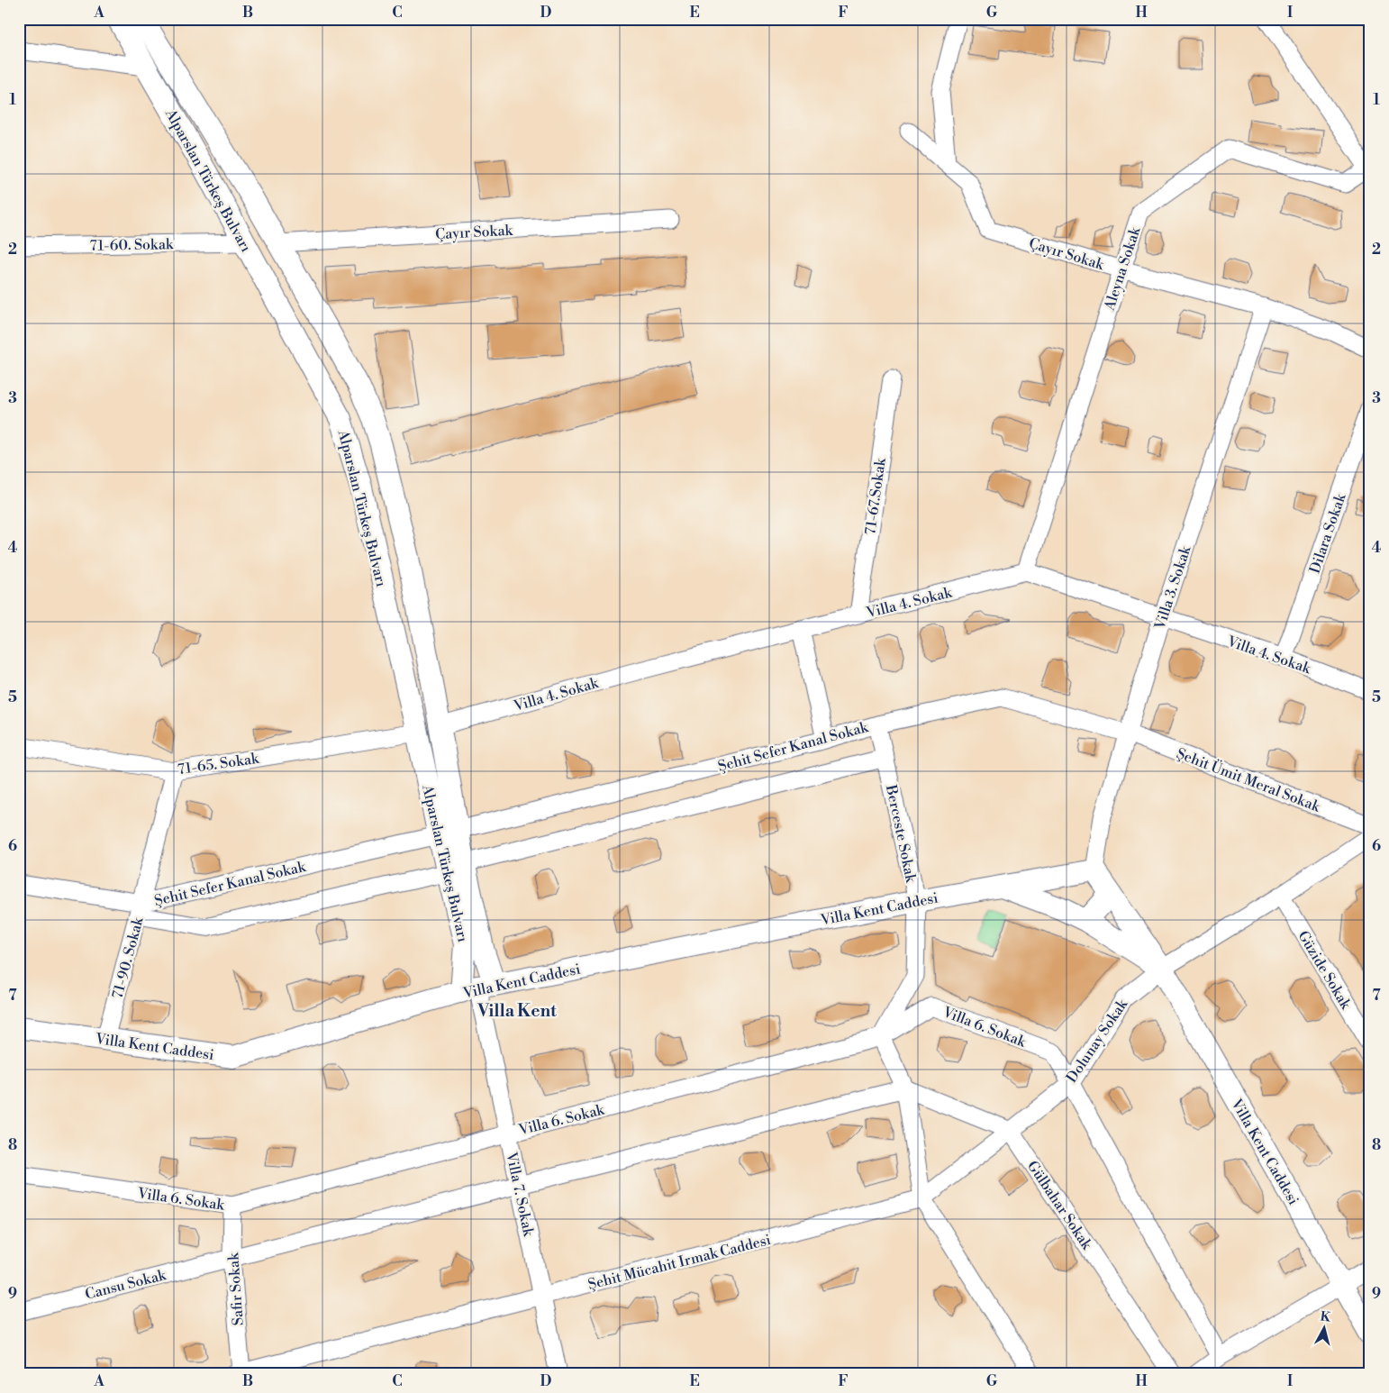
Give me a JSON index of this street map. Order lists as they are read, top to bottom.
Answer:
{
  "streets": {
    "street": [
      "Alparslan Türkeş Bulvarı",
      "Çayır Sokak",
      "71-60. Sokak",
      "Aleyna Sokak",
      "71-67.Sokak",
      "Dilara Sokak",
      "Villa 3. Sokak",
      "Villa 4. Sokak",
      "Şehit Sefer Kanal Sokak",
      "71-65. Sokak",
      "Şehit Ümit Meral Sokak",
      "Berceste Sokak",
      "Villa Kent Caddesi",
      "71-90. Sokak",
      "Güzide Sokak",
      "Villa 6. Sokak",
      "Dolunay Sokak",
      "Villa 7. Sokak",
      "Gülbahar Sokak",
      "Şehit Mücahit Irmak Caddesi",
      "Cansu Sokak",
      "Safir Sokak"
    ]
  },
  "crossings": [
    ["Alparslan Türkeş Bulvarı", "Çayır Sokak"],
    ["Alparslan Türkeş Bulvarı", "71-60. Sokak"],
    ["Alparslan Türkeş Bulvarı", "Villa 4. Sokak"],
    ["Alparslan Türkeş Bulvarı", "Şehit Sefer Kanal Sokak"],
    ["Alparslan Türkeş Bulvarı", "71-65. Sokak"],
    ["Alparslan Türkeş Bulvarı", "Villa Kent Caddesi"],
    ["Alparslan Türkeş Bulvarı", "Villa 7. Sokak"],
    ["Çayır Sokak", "Aleyna Sokak"],
    ["Çayır Sokak", "Villa 3. Sokak"],
    ["Aleyna Sokak", "Villa 4. Sokak"],
    ["71-67.Sokak", "Villa 4. Sokak"],
    ["Dilara Sokak", "Villa 4. Sokak"],
    ["Villa 3. Sokak", "Villa 4. Sokak"],
    ["Villa 3. Sokak", "Şehit Sefer Kanal Sokak"],
    ["Villa 3. Sokak", "Şehit Ümit Meral Sokak"],
    ["Villa 3. Sokak", "Villa Kent Caddesi"],
    ["Şehit Sefer Kanal Sokak", "Şehit Ümit Meral Sokak"],
    ["Şehit Sefer Kanal Sokak", "Berceste Sokak"],
    ["Şehit Sefer Kanal Sokak", "71-90. Sokak"],
    ["71-65. Sokak", "71-90. Sokak"],
    ["Berceste Sokak", "Villa Kent Caddesi"],
    ["Berceste Sokak", "Villa 6. Sokak"],
    ["Villa Kent Caddesi", "71-90. Sokak"],
    ["Villa Kent Caddesi", "Dolunay Sokak"],
    ["Villa Kent Caddesi", "Villa 7. Sokak"],
    ["Güzide Sokak", "Dolunay Sokak"],
    ["Villa 6. Sokak", "Dolunay Sokak"],
    ["Villa 6. Sokak", "Villa 7. Sokak"],
    ["Villa 6. Sokak", "Safir Sokak"],
    ["Dolunay Sokak", "Gülbahar Sokak"],
    ["Dolunay Sokak", "Şehit Mücahit Irmak Caddesi"],
    ["Villa 7. Sokak", "Şehit Mücahit Irmak Caddesi"],
    ["Şehit Mücahit Irmak Caddesi", "Safir Sokak"],
    ["Cansu Sokak", "Safir Sokak"]
  ],
  "districts": ["Villa Kent"],
  "north": "top",
  "grid": {
    "columns": [
      "A",
      "B",
      "C",
      "D",
      "E",
      "F",
      "G",
      "H",
      "I"
    ],
    "rows": [
      "1",
      "2",
      "3",
      "4",
      "5",
      "6",
      "7",
      "8",
      "9"
    ]
  }
}
